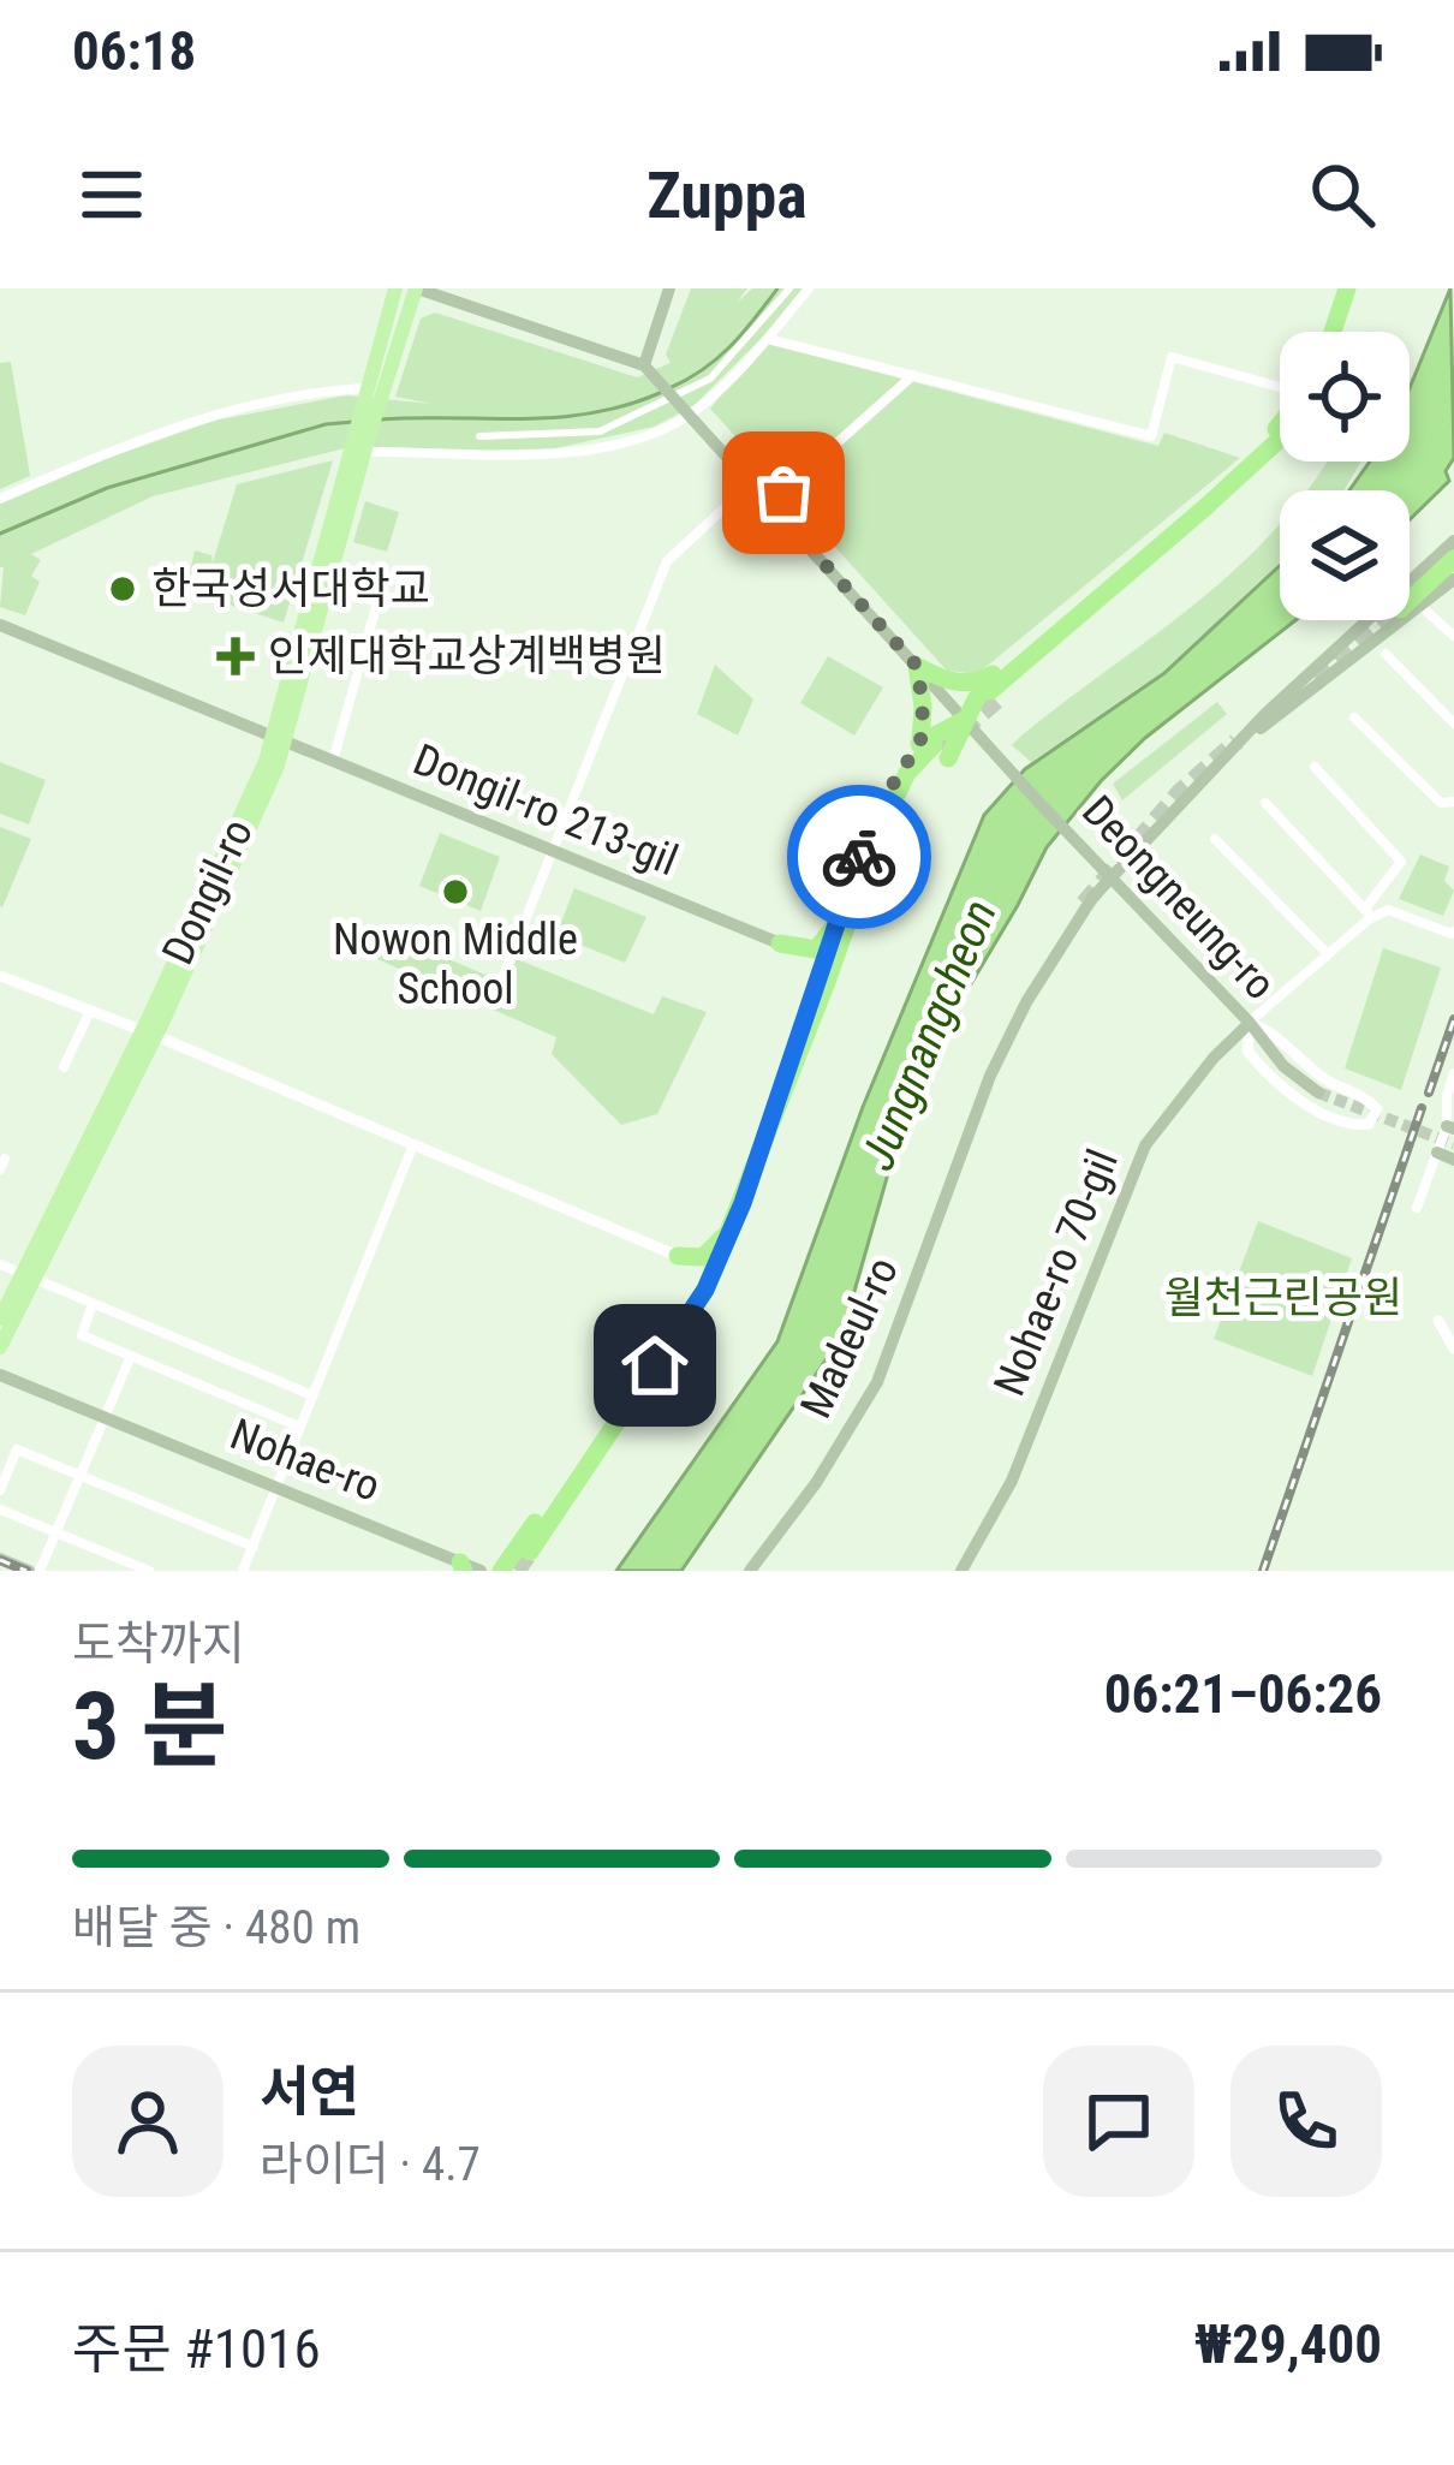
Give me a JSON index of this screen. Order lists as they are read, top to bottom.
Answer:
{
  "streets": {
    "main road": [
      "Dongil-ro 213-gil",
      "Dongil-ro",
      "Deongneung-ro",
      "Nohae-ro 70-gil",
      "Madeul-ro",
      "Nohae-ro"
    ]
  },
  "crossings": [
    ["Dongil-ro 213-gil", "Dongil-ro"],
    ["Deongneung-ro", "Nohae-ro 70-gil"],
    ["Deongneung-ro", "Madeul-ro"]
  ],
  "water": ["Jungnangcheon"],
  "parks": ["월천근린공원"],
  "places": {
    "other": ["한국성서대학교", "Nowon Middle School"],
    "health": ["인제대학교상계백병원"]
  },
  "page": {
    "status": "06:18",
    "header": "Zuppa",
    "heading": ["3 분", "도착까지", "06:21–06:26"],
    "panel": [
      "서연",
      "라이더 · 4.7",
      "주문 #1016",
      "₩29,400"
    ],
    "bar": "배달 중 · 480 m"
  }
}
